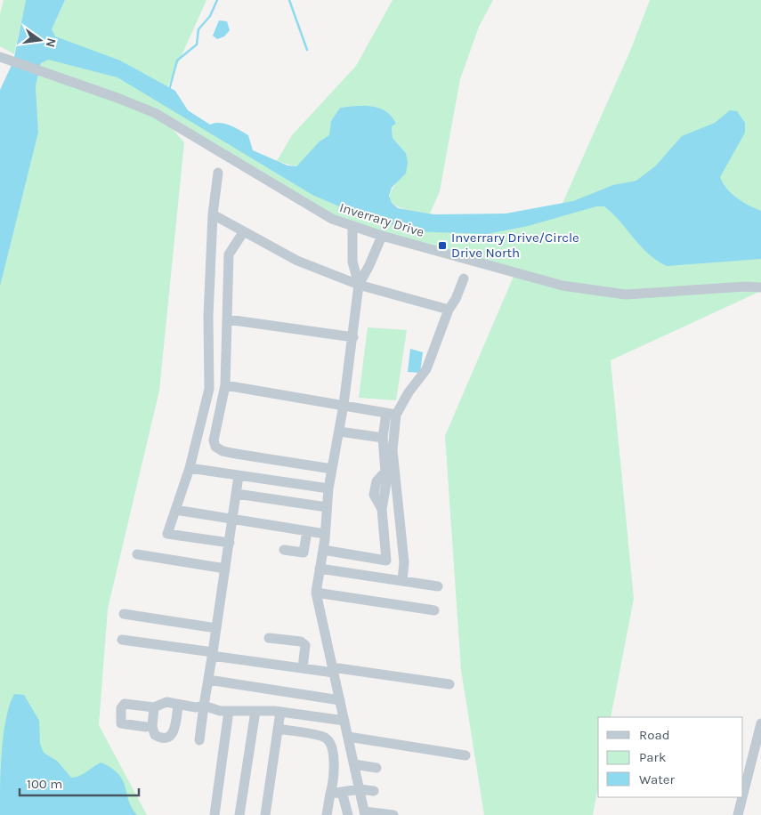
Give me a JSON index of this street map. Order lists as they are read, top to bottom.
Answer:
{
  "streets": {
    "street": ["Inverrary Drive"]
  },
  "places": {
    "transit": ["Inverrary Drive/Circle Drive North"]
  },
  "legend": ["Road", "Park", "Water"],
  "scale_bar": "100 m",
  "north": "right"
}
